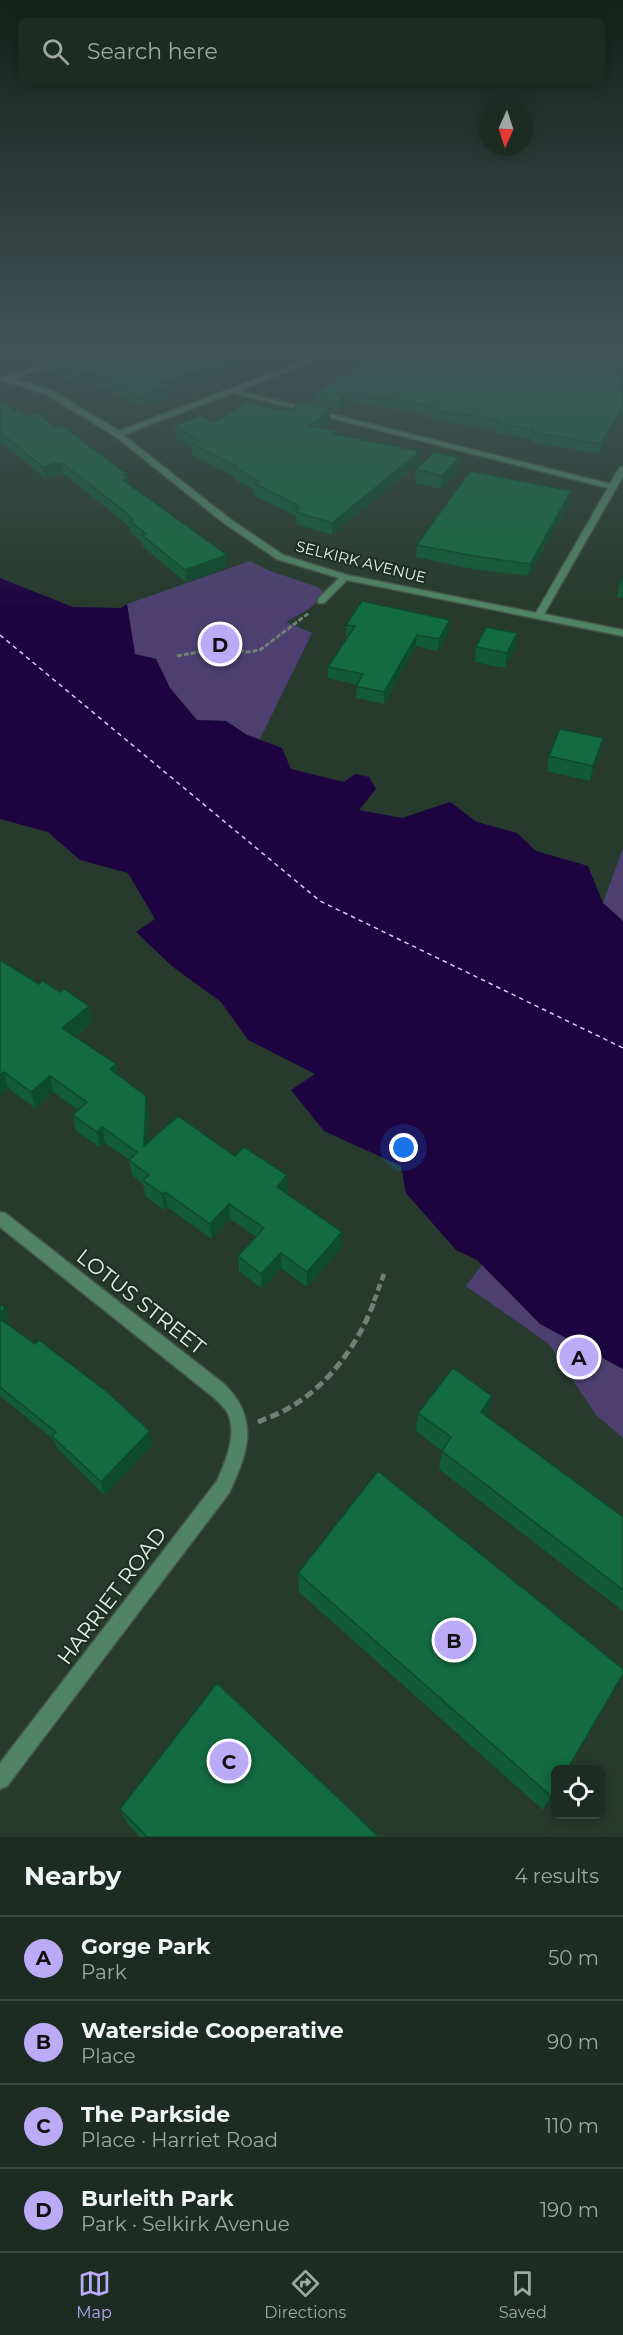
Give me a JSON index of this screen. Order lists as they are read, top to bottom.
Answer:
{
  "streets": {
    "street": ["SELKIRK AVENUE", "LOTUS STREET", "HARRIET ROAD"]
  },
  "crossings": [
    ["LOTUS STREET", "HARRIET ROAD"]
  ],
  "north": "bottom",
  "page": {
    "search": "Search here",
    "pins": [
      "D",
      "A",
      "B",
      "C"
    ],
    "heading": ["Nearby", "4 results"],
    "list": [
      {
        "mark": "A",
        "name": "Gorge Park",
        "note": "Park",
        "value": "50 m"
      },
      {
        "mark": "B",
        "name": "Waterside Cooperative",
        "note": "Place",
        "value": "90 m"
      },
      {
        "mark": "C",
        "name": "The Parkside",
        "note": "Place · Harriet Road",
        "value": "110 m"
      },
      {
        "mark": "D",
        "name": "Burleith Park",
        "note": "Park · Selkirk Avenue",
        "value": "190 m"
      }
    ],
    "nav": ["Map", "Directions", "Saved"]
  }
}
